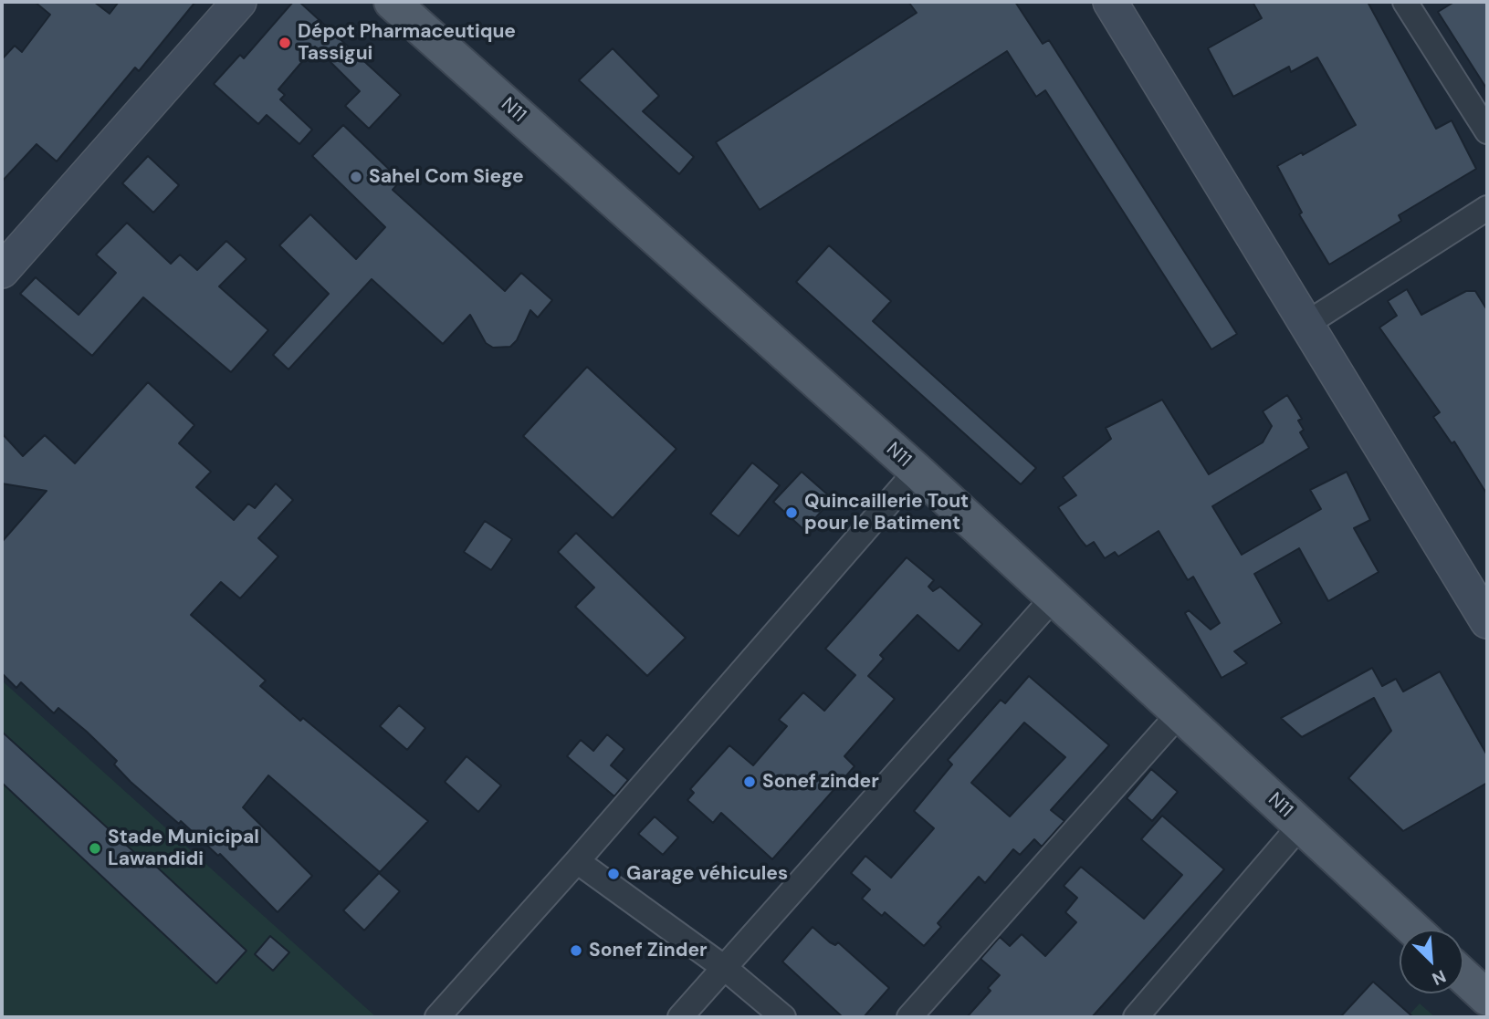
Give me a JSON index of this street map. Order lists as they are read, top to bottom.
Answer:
{
  "streets": {
    "main road": ["N11"]
  },
  "places": [
    "Dépot Pharmaceutique Tassigui",
    "Sahel Com Siege",
    "Quincaillerie Tout pour le Batiment",
    "Sonef zinder",
    "Stade Municipal Lawandidi",
    "Garage véhicules",
    "Sonef Zinder"
  ],
  "north": "bottom right"
}
